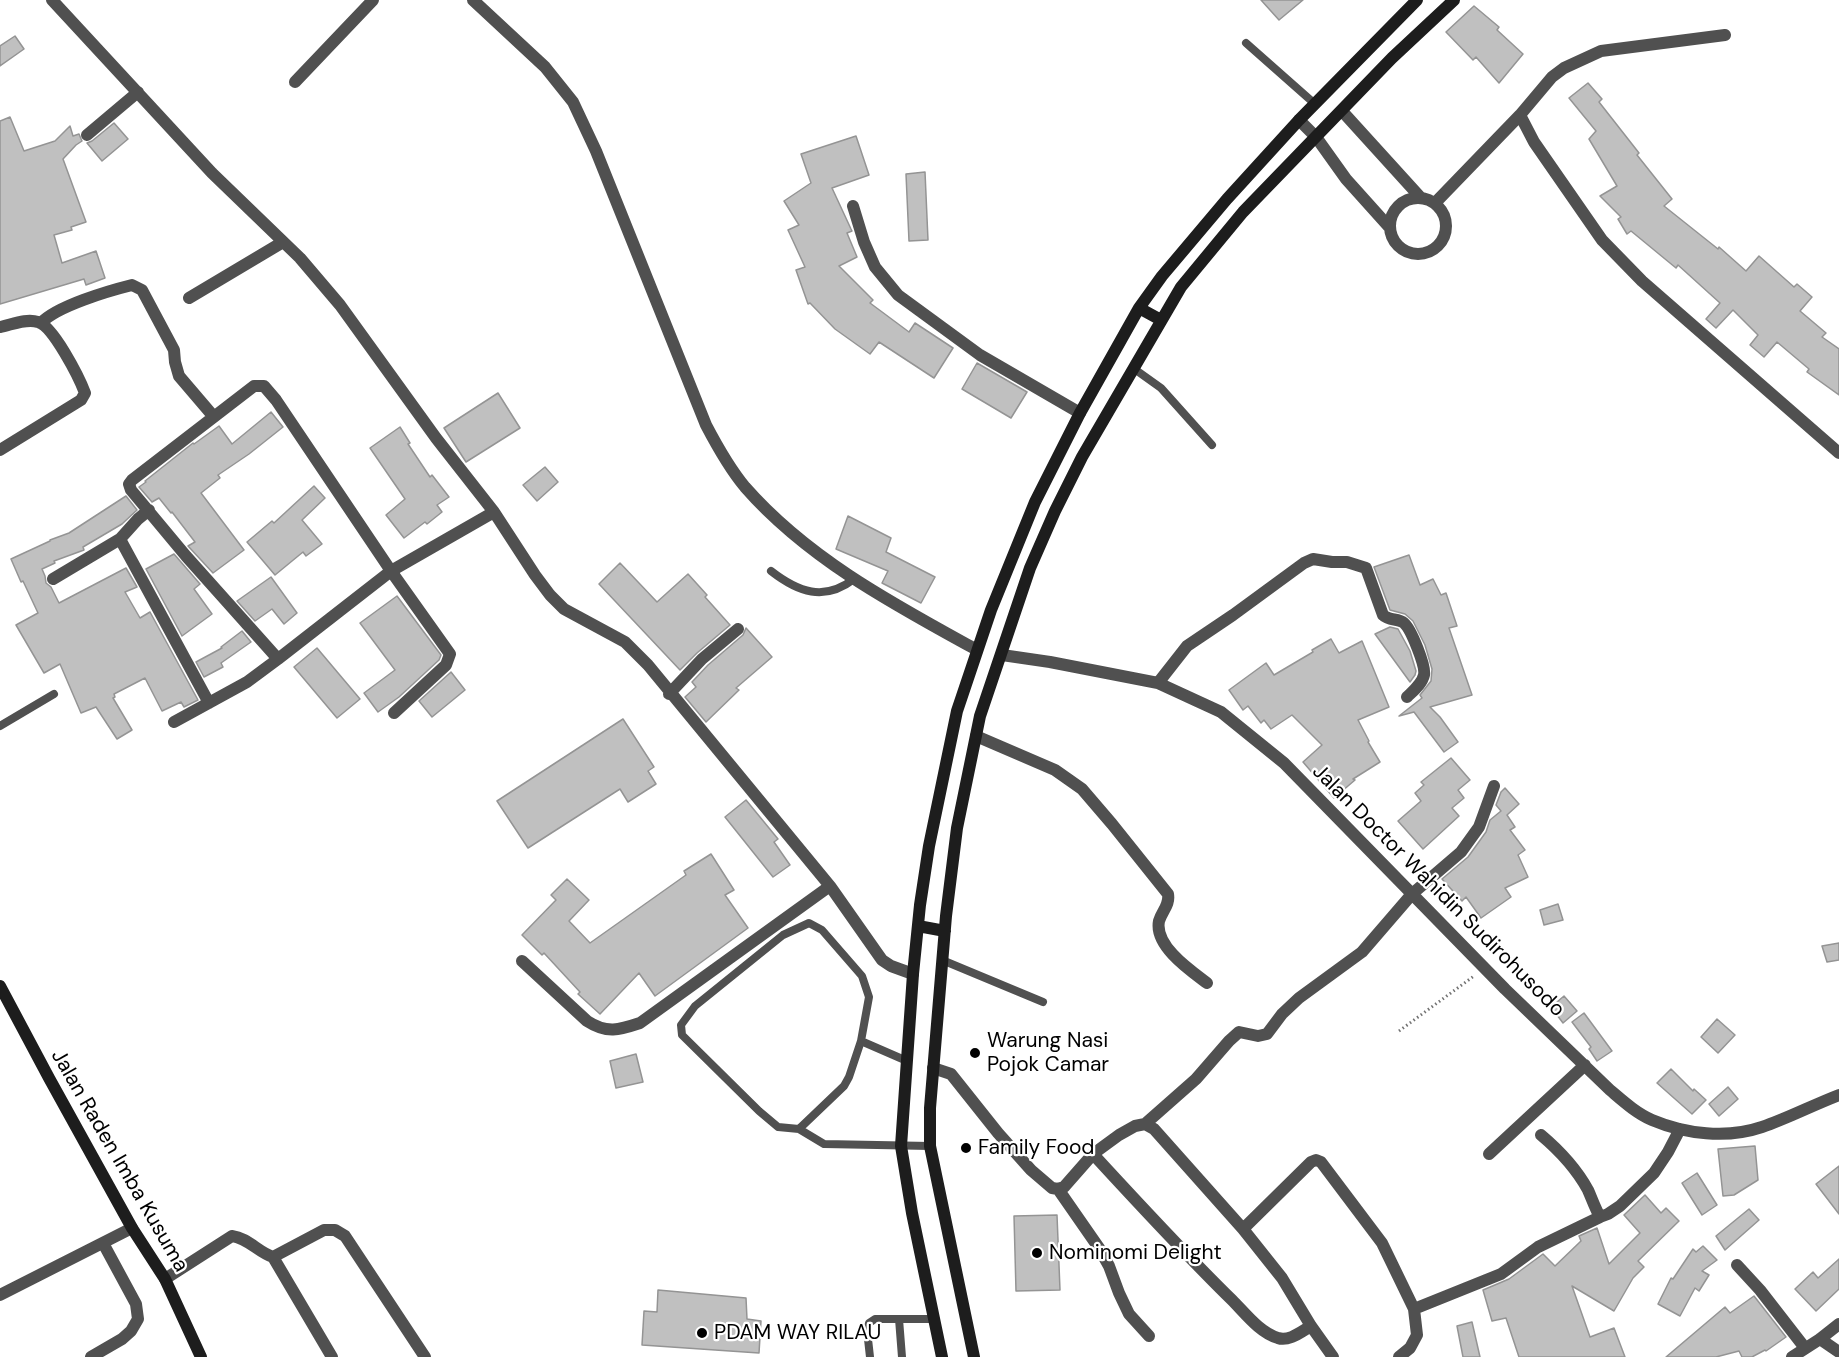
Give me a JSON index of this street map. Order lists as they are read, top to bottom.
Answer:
{
  "streets": {
    "main road": ["Jalan Raden Imba Kusuma"],
    "street": ["Jalan Doctor Wahidin Sudirohusodo"]
  },
  "places": [
    "Warung Nasi Pojok Camar",
    "Family Food",
    "Nominomi Delight",
    "PDAM WAY RILAU"
  ]
}
